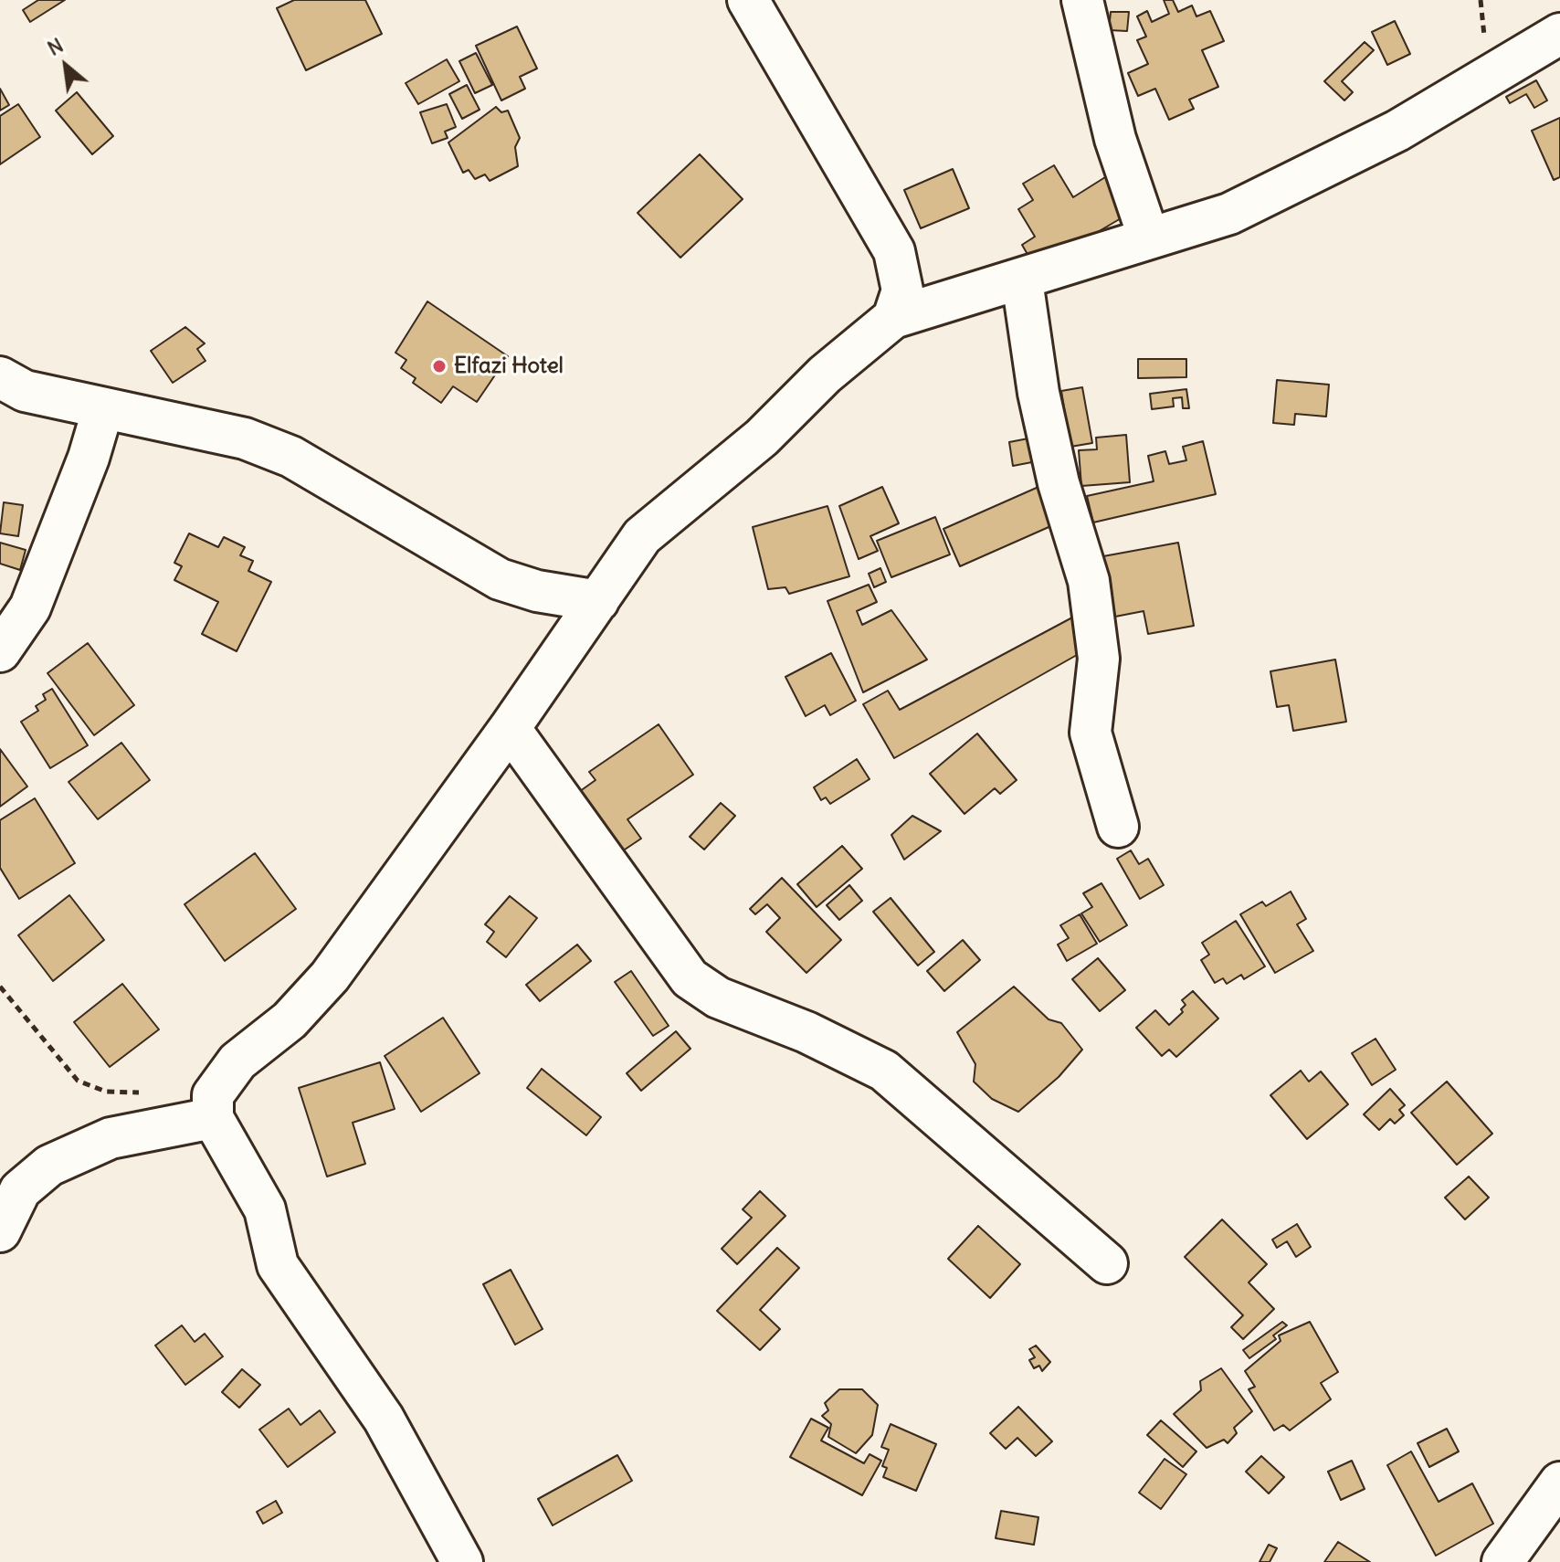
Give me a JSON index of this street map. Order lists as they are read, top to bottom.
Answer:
{
  "places": ["Elfazi Hotel"],
  "north": "top left"
}
